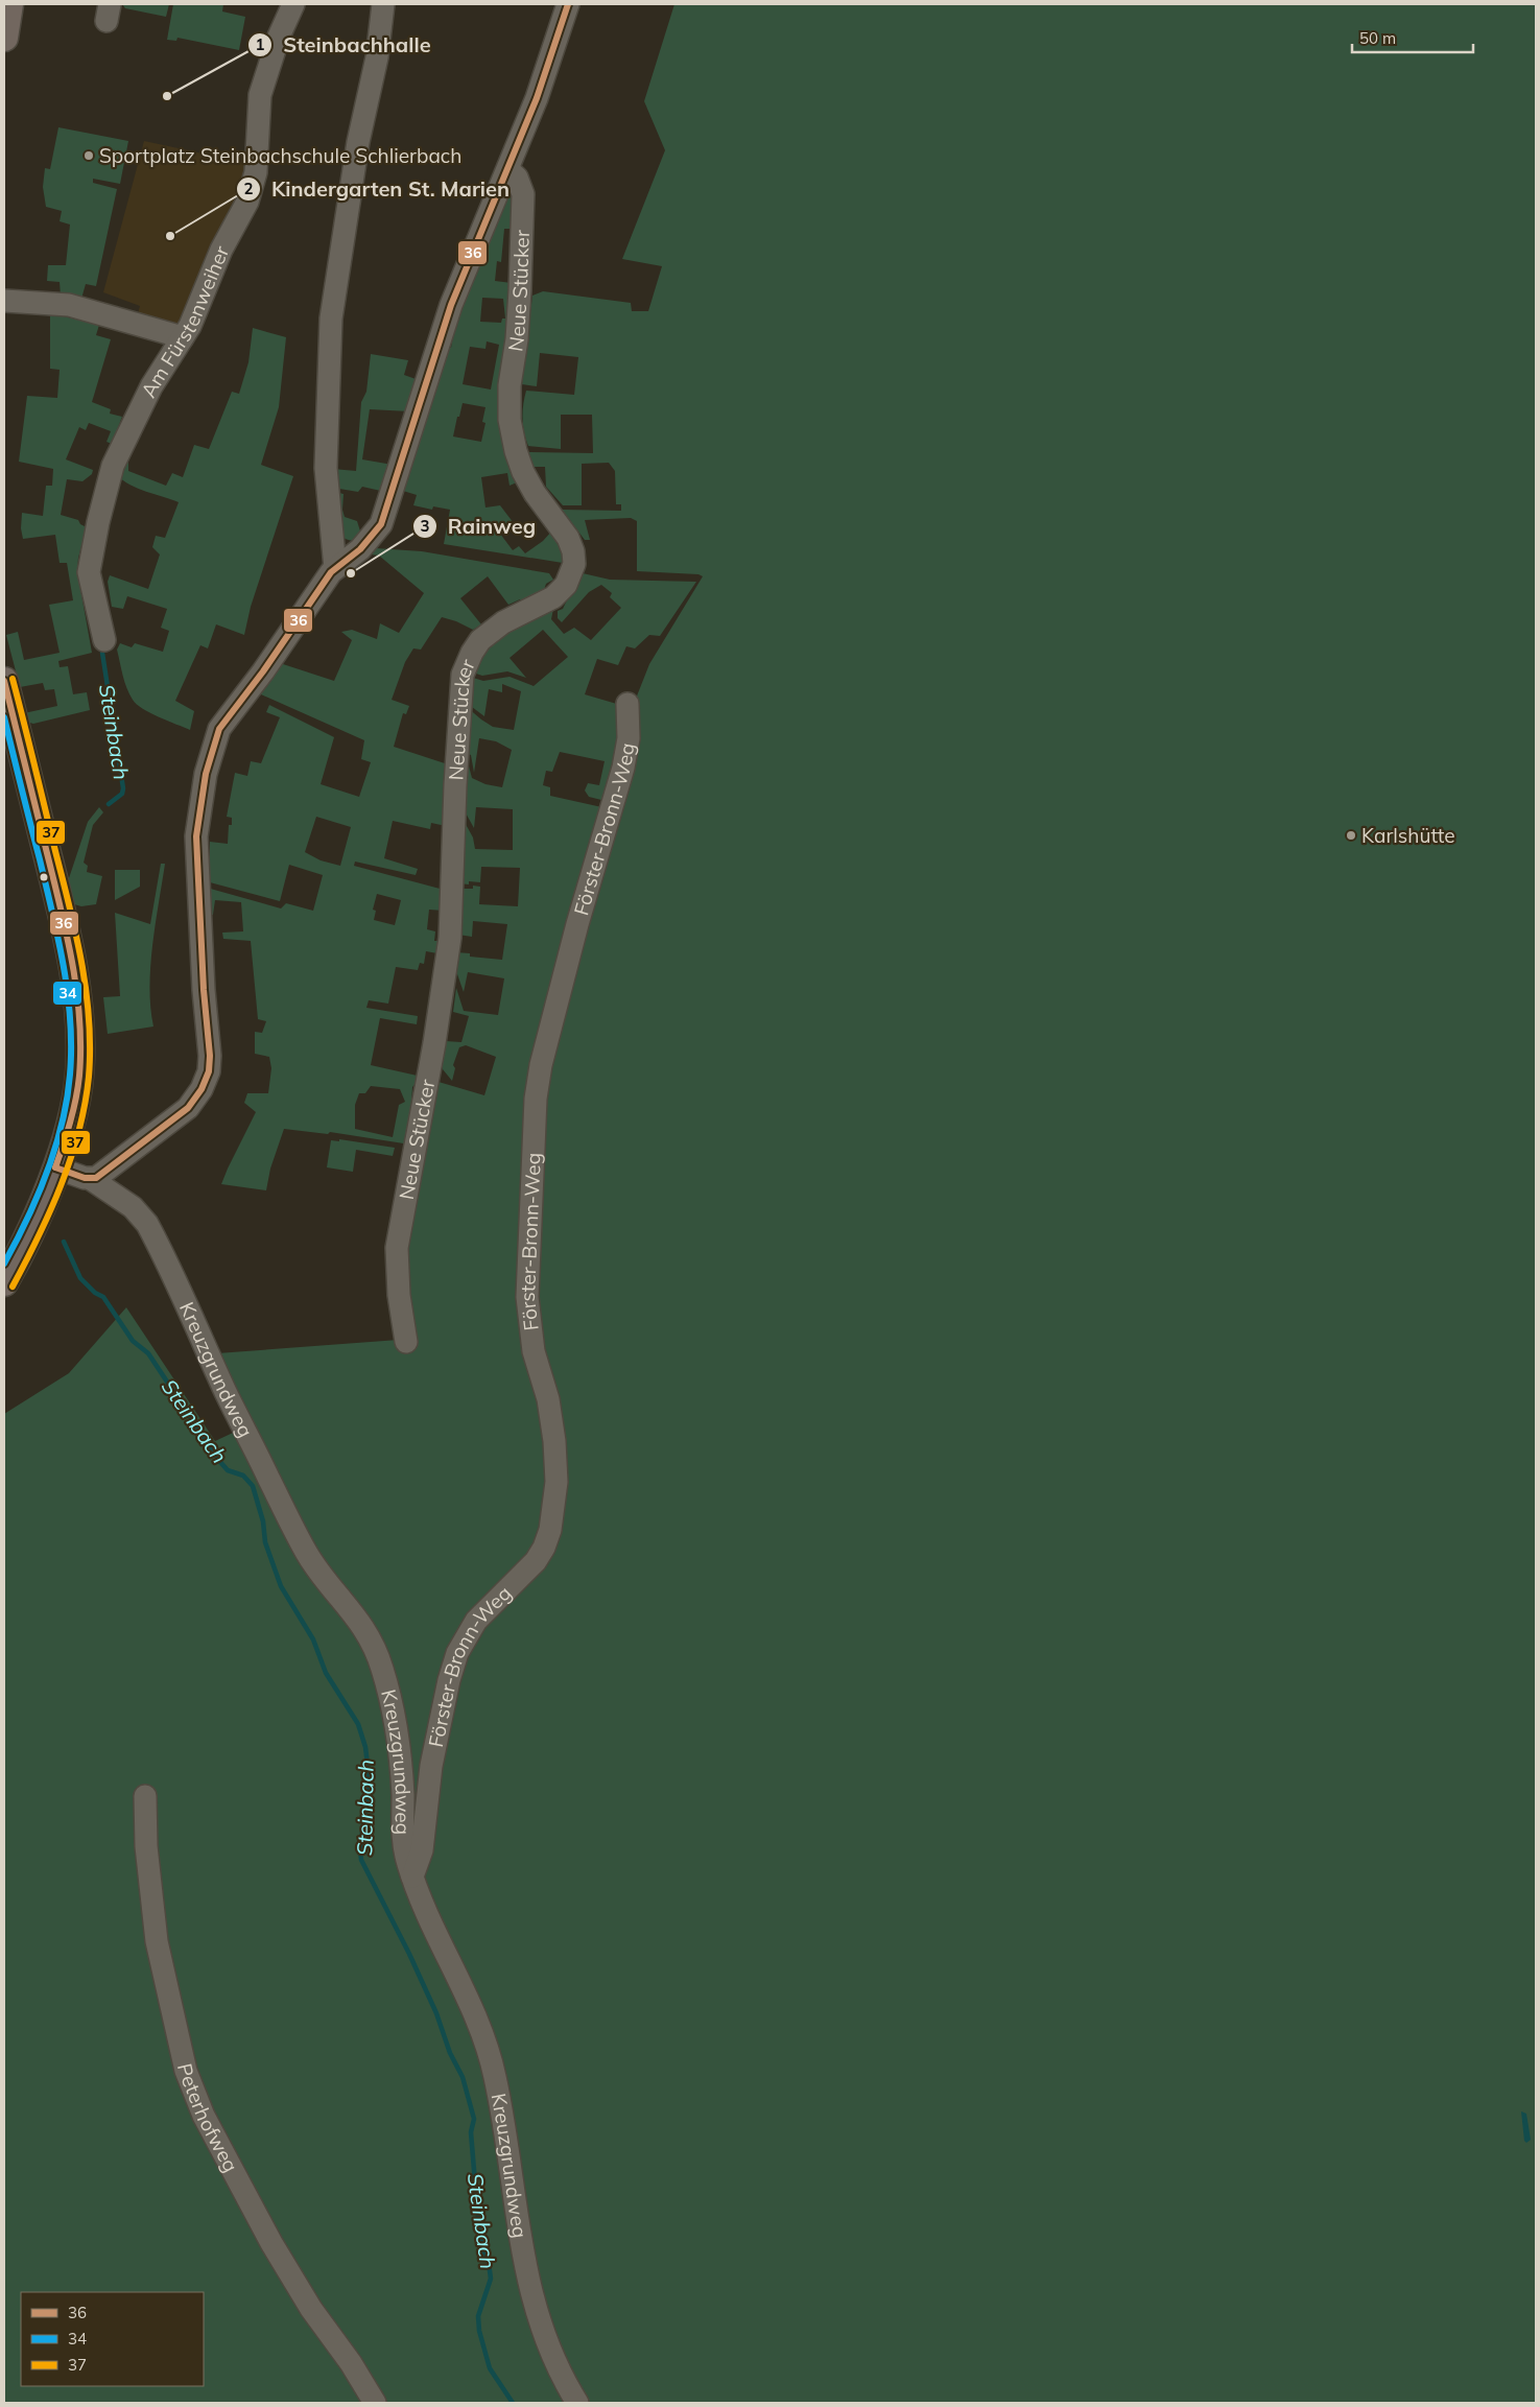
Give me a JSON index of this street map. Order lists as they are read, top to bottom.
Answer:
{
  "streets": {
    "street": [
      "Neue Stücker",
      "Am Fürstenweiher",
      "Förster-Bronn-Weg",
      "Kreuzgrundweg",
      "Peterhofweg"
    ]
  },
  "crossings": [
    ["Förster-Bronn-Weg", "Kreuzgrundweg"]
  ],
  "water": ["Steinbach"],
  "places": [
    "Steinbachhalle",
    "Sportplatz Steinbachschule Schlierbach",
    "Kindergarten St. Marien",
    "Rainweg",
    "Karlshütte"
  ],
  "lines": ["transit line 36", "transit line 37", "transit line 34"],
  "legend": ["36", "34", "37"],
  "scale_bar": "50 m"
}
